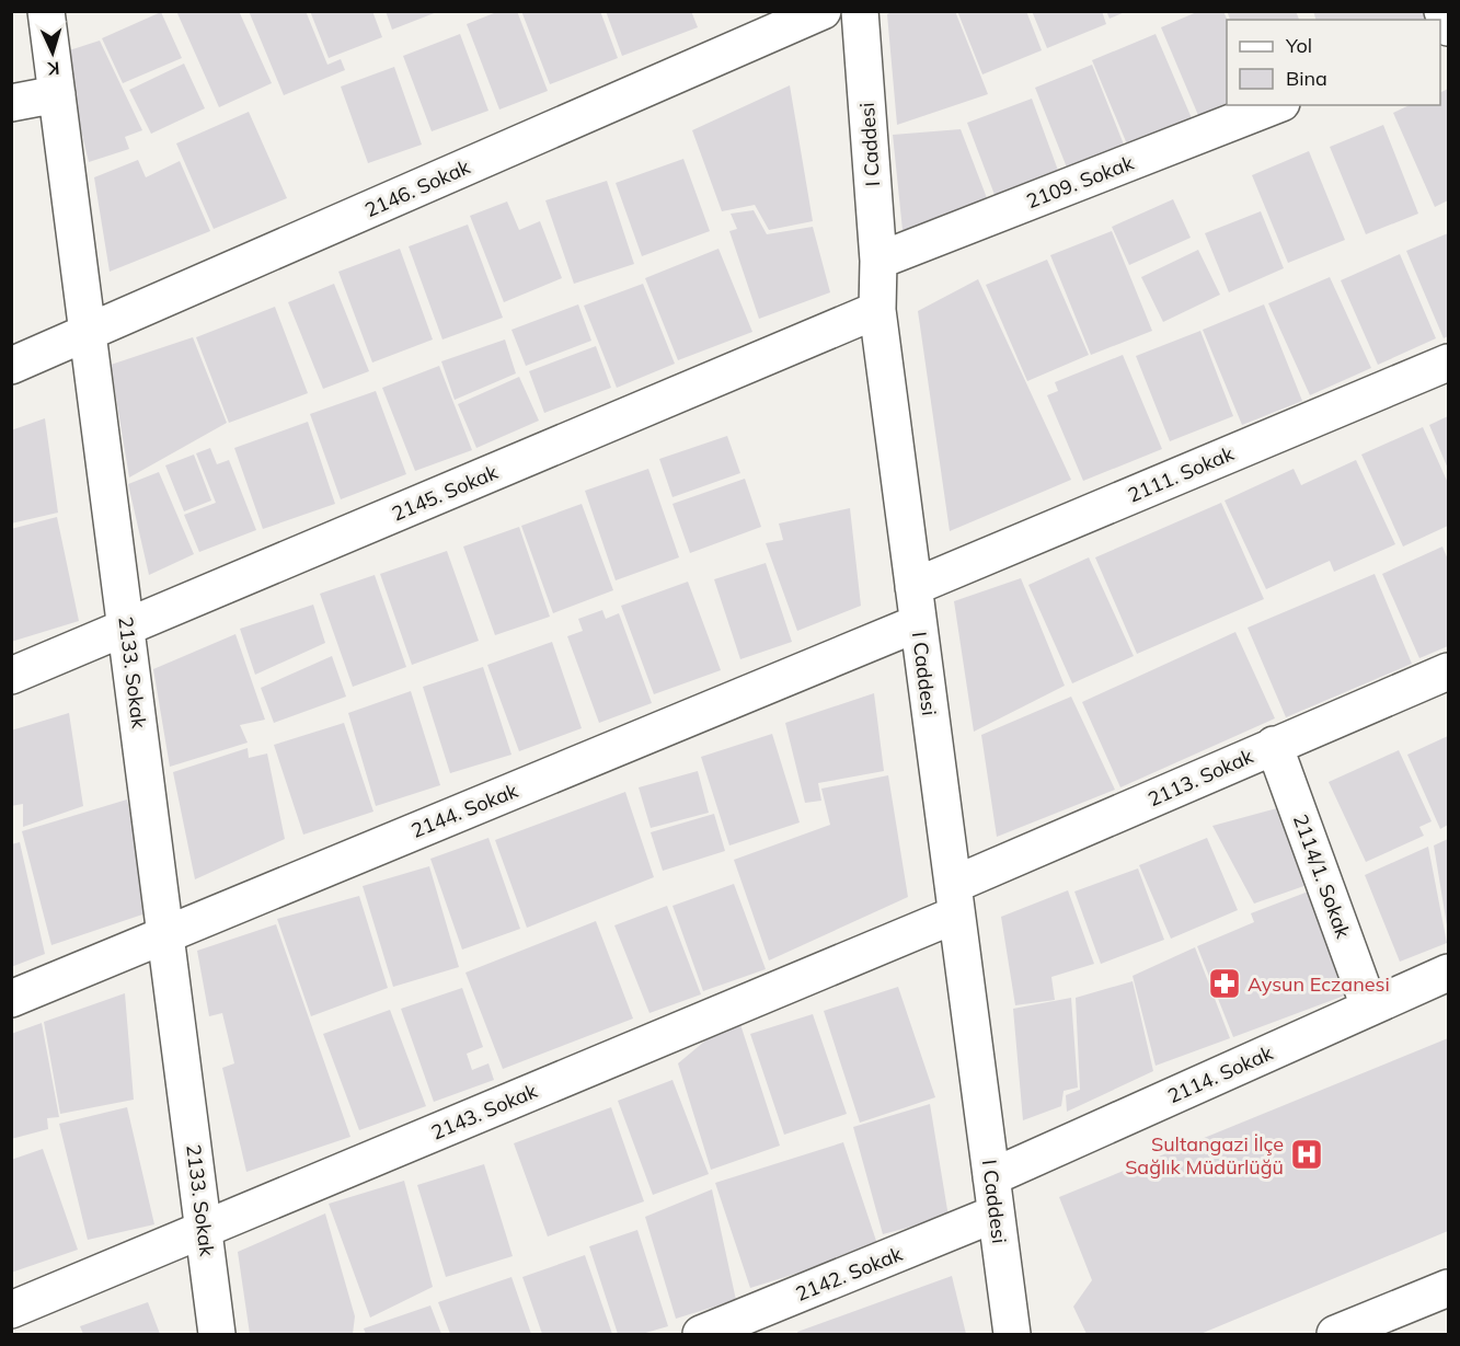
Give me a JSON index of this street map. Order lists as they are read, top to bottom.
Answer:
{
  "streets": {
    "street": [
      "I Caddesi",
      "2109. Sokak",
      "2146. Sokak",
      "2111. Sokak",
      "2145. Sokak",
      "2133. Sokak",
      "2113. Sokak",
      "2144. Sokak",
      "2114/1. Sokak",
      "2114. Sokak",
      "2143. Sokak",
      "2142. Sokak"
    ]
  },
  "crossings": [
    ["I Caddesi", "2109. Sokak"],
    ["I Caddesi", "2111. Sokak"],
    ["I Caddesi", "2145. Sokak"],
    ["I Caddesi", "2113. Sokak"],
    ["I Caddesi", "2144. Sokak"],
    ["I Caddesi", "2114. Sokak"],
    ["I Caddesi", "2143. Sokak"],
    ["I Caddesi", "2142. Sokak"],
    ["2146. Sokak", "2133. Sokak"],
    ["2145. Sokak", "2133. Sokak"],
    ["2133. Sokak", "2144. Sokak"],
    ["2133. Sokak", "2143. Sokak"],
    ["2113. Sokak", "2114/1. Sokak"],
    ["2113. Sokak", "2143. Sokak"],
    ["2114/1. Sokak", "2114. Sokak"]
  ],
  "places": {
    "pharmacy": ["Aysun Eczanesi"],
    "hospital": ["Sultangazi İlçe Sağlık Müdürlüğü"]
  },
  "legend": ["Yol", "Bina"],
  "north": "bottom"
}
